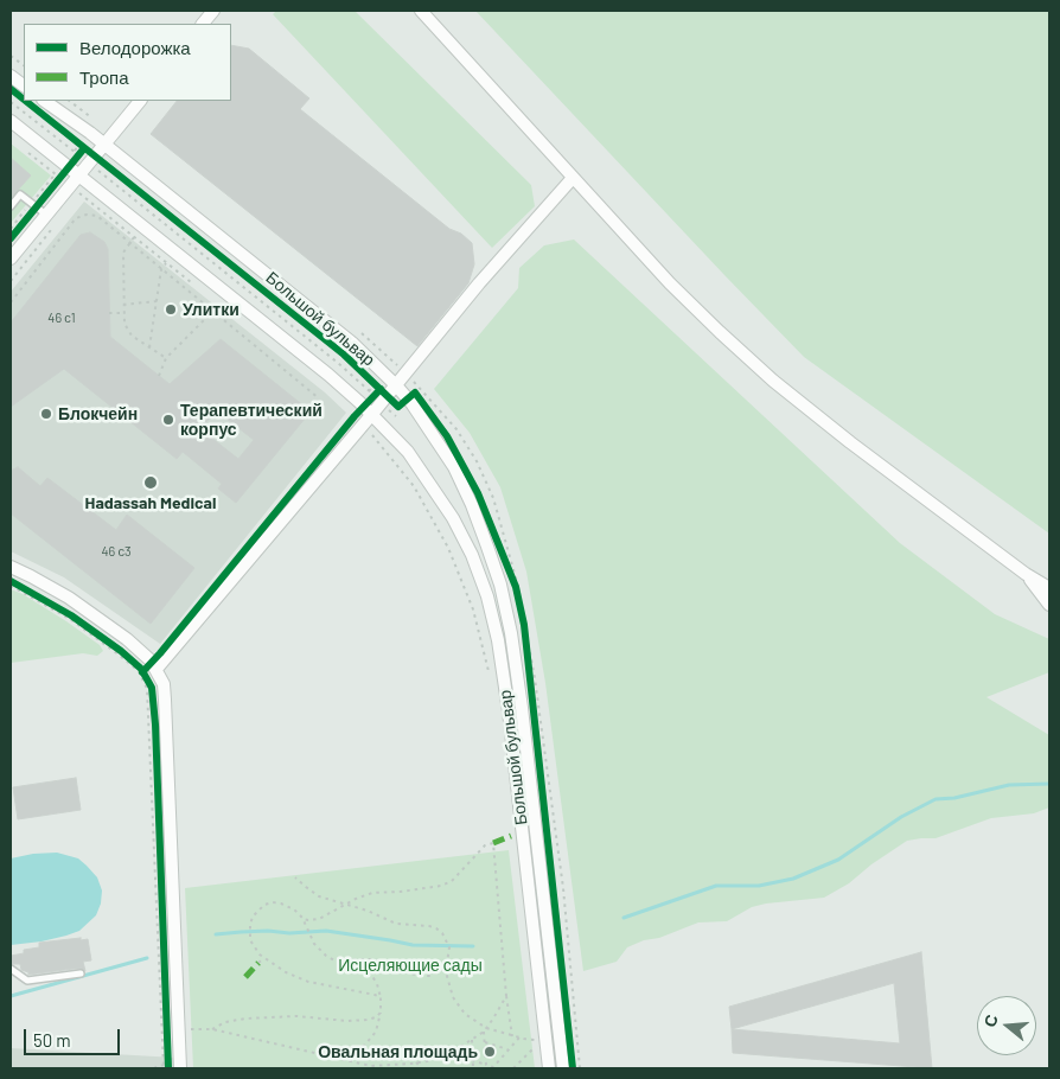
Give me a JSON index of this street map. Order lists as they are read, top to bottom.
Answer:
{
  "streets": {
    "street": ["Большой бульвар"]
  },
  "parks": ["Исцеляющие сады"],
  "places": [
    "Улитки",
    "Блокчейн",
    "Терапевтический корпус",
    "Hadassah Medical",
    "Овальная площадь"
  ],
  "house_numbers": ["46 с1", "46 с3"],
  "legend": ["Велодорожка", "Тропа"],
  "scale_bar": "50 m",
  "north": "left"
}
